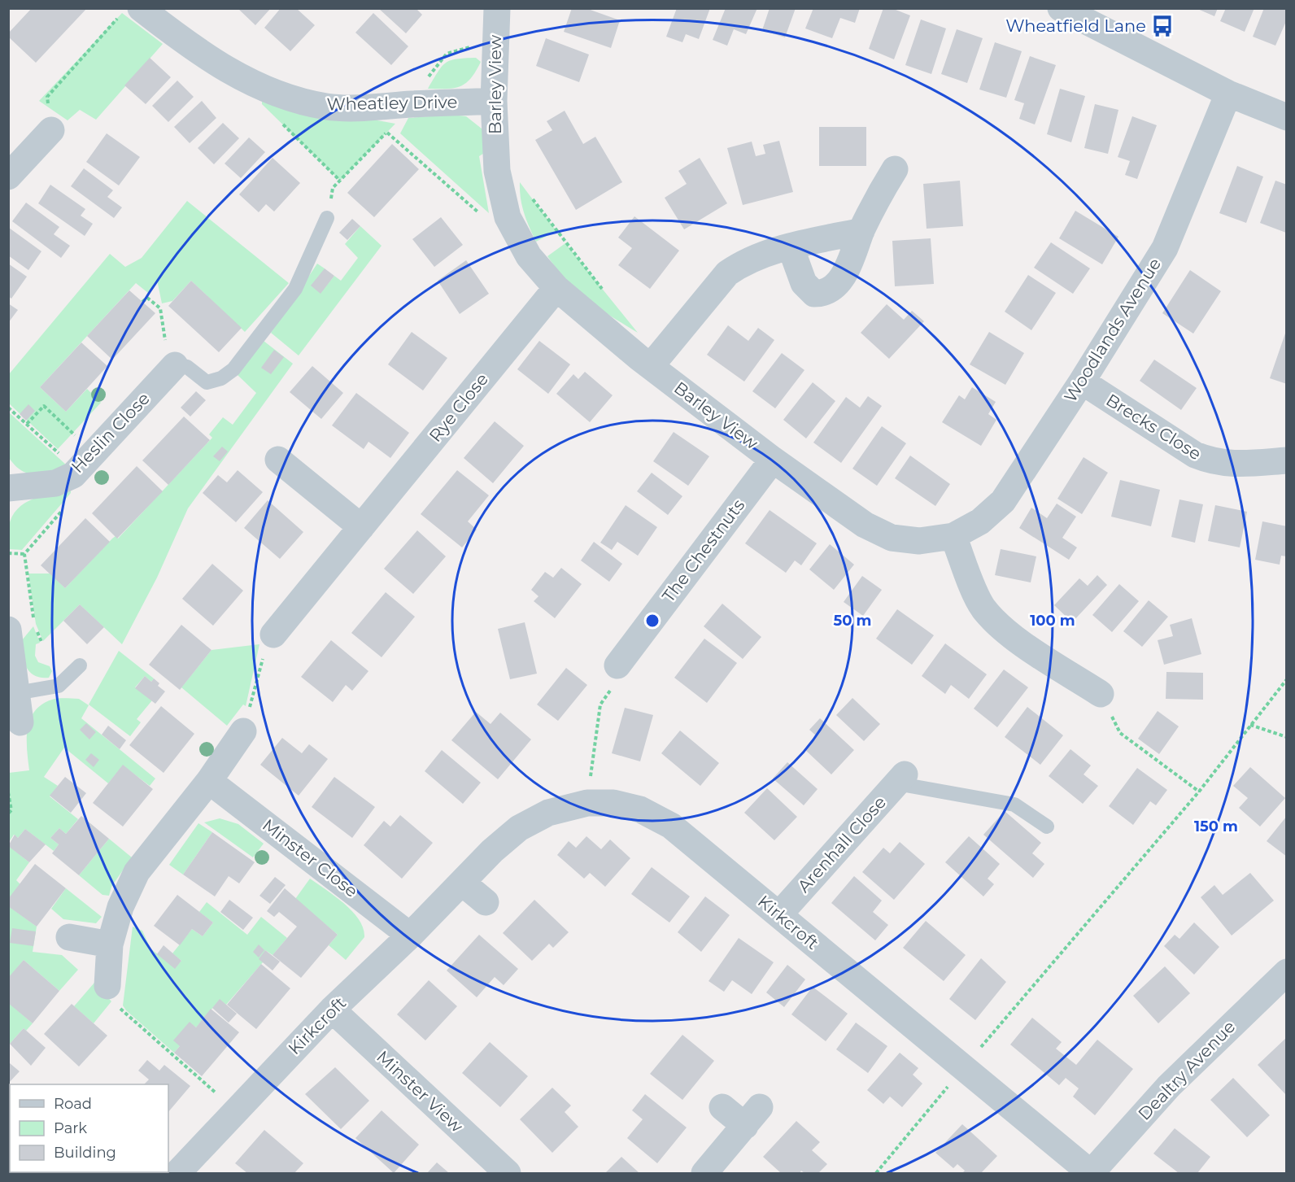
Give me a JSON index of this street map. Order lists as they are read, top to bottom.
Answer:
{
  "streets": {
    "street": [
      "Barley View",
      "Wheatley Drive",
      "Woodlands Avenue",
      "Rye Close",
      "Brecks Close",
      "Heslin Close",
      "The Chestnuts",
      "Arenhall Close",
      "Minster Close",
      "Kirkcroft",
      "Dealtry Avenue",
      "Minster View"
    ]
  },
  "crossings": [
    ["Barley View", "Wheatley Drive"],
    ["Barley View", "Woodlands Avenue"],
    ["Barley View", "Rye Close"],
    ["Barley View", "The Chestnuts"],
    ["Woodlands Avenue", "Brecks Close"],
    ["Arenhall Close", "Kirkcroft"],
    ["Minster Close", "Kirkcroft"],
    ["Kirkcroft", "Dealtry Avenue"],
    ["Kirkcroft", "Minster View"]
  ],
  "places": {
    "bus stop": ["Wheatfield Lane"]
  },
  "legend": ["Road", "Park", "Building"],
  "rings": ["50 m", "100 m", "150 m"]
}
